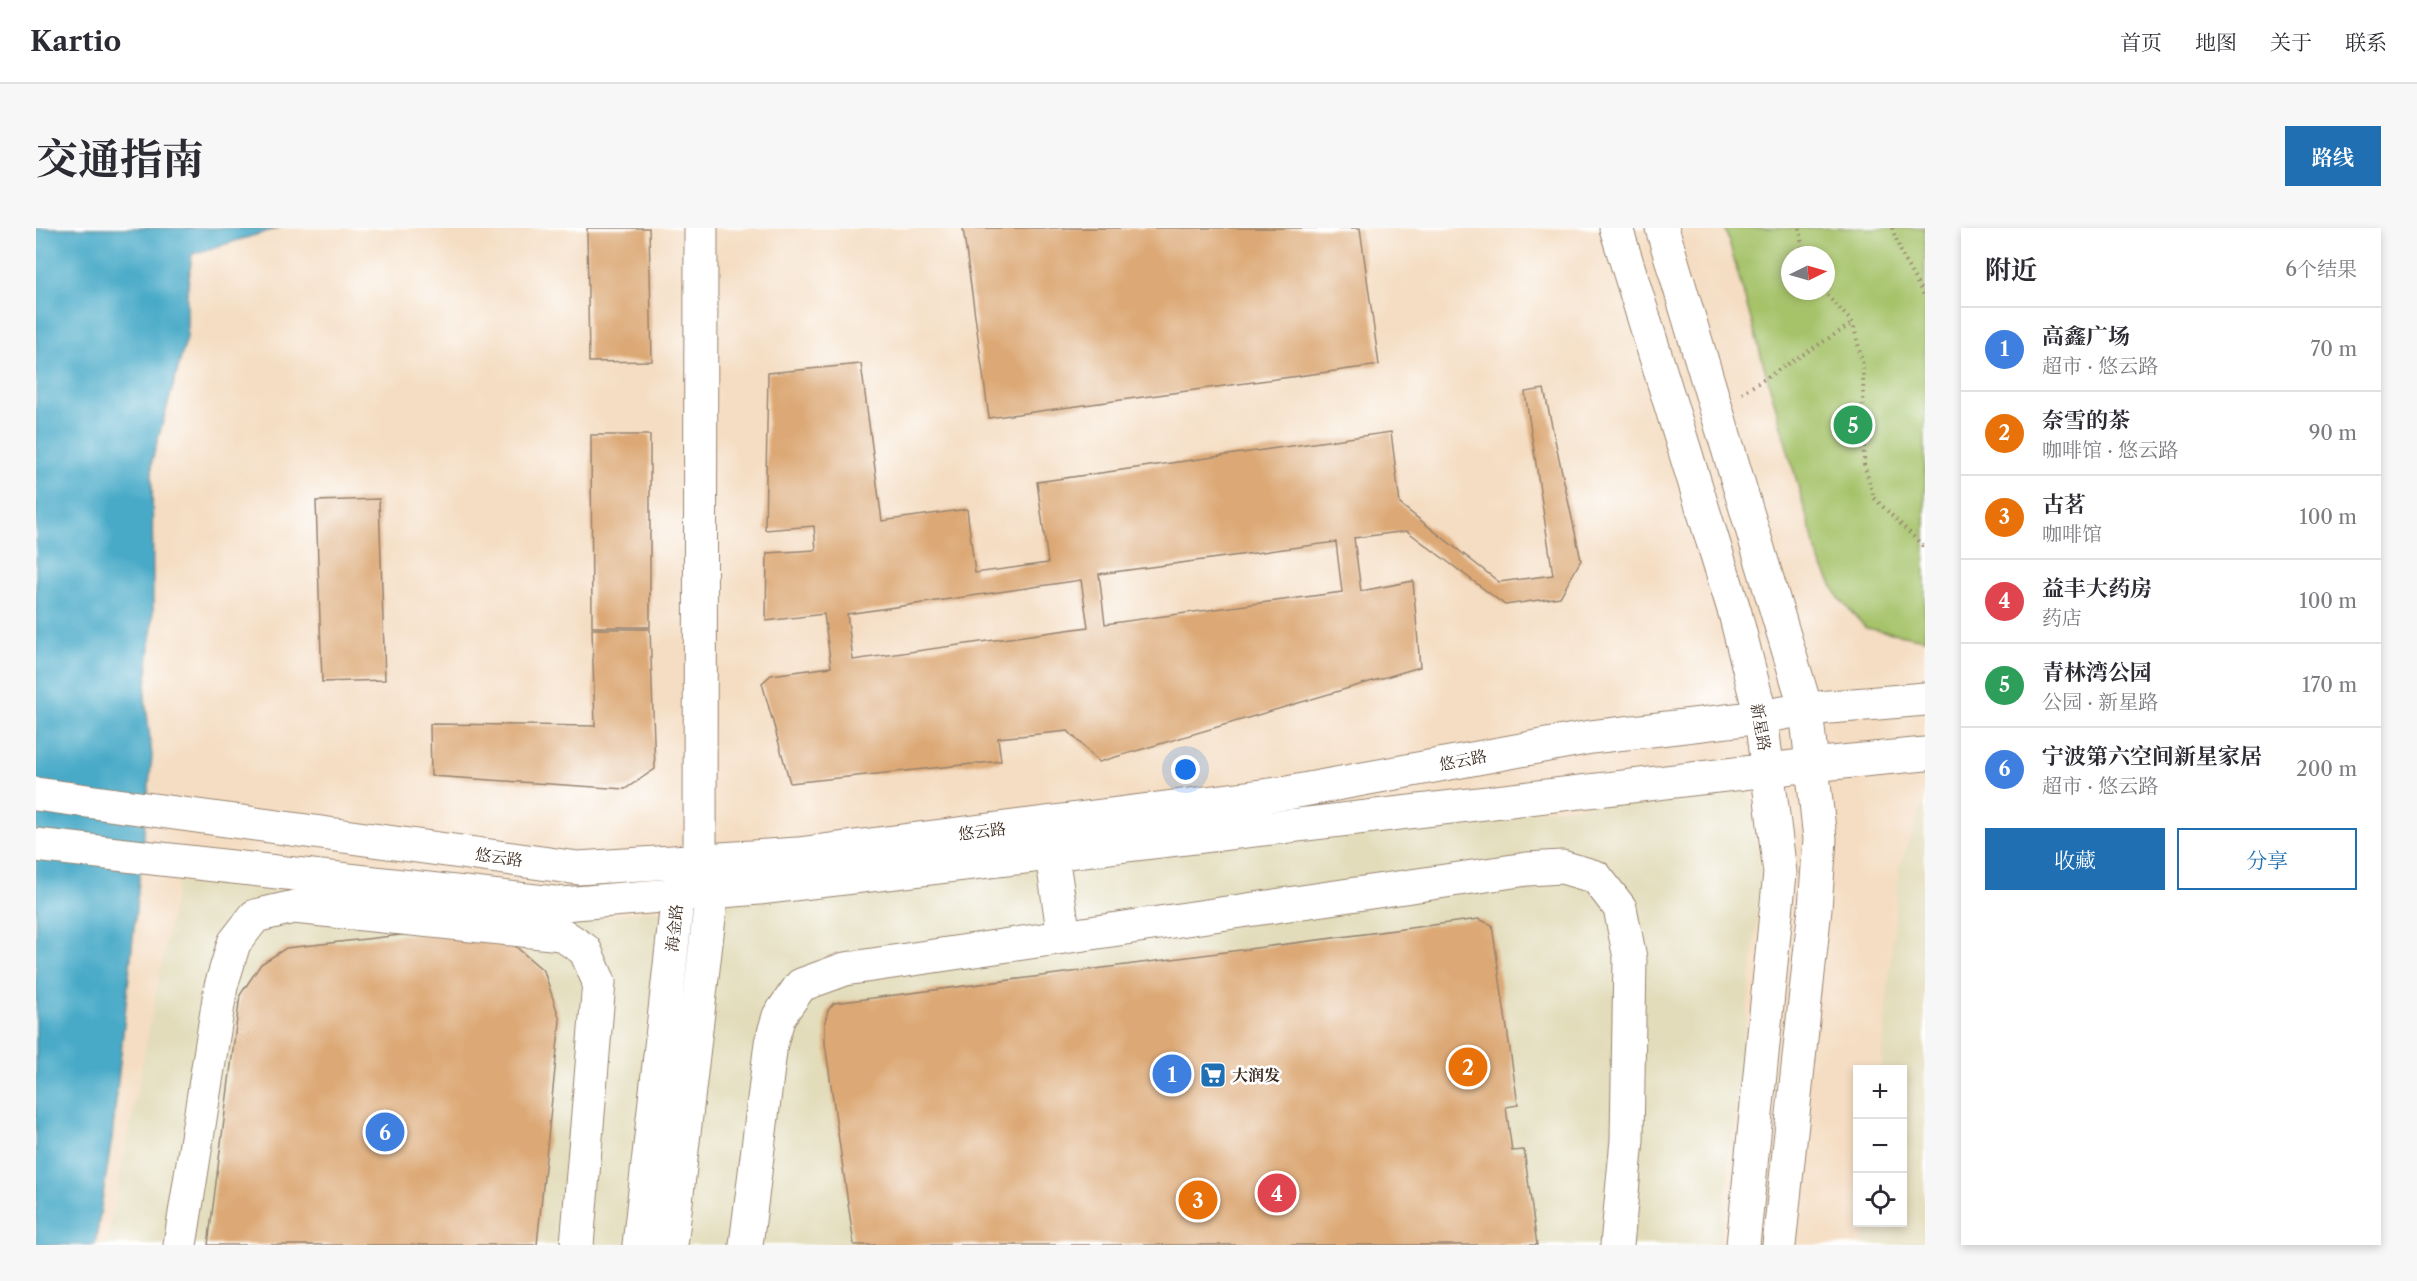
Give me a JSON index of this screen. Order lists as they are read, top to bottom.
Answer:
{
  "streets": {
    "street": ["新星路", "悠云路", "海金路"]
  },
  "crossings": [
    ["新星路", "悠云路"],
    ["悠云路", "海金路"]
  ],
  "places": {
    "supermarket": ["大润发"]
  },
  "north": "right",
  "page": {
    "header": "Kartio",
    "nav": [
      "首页",
      "地图",
      "关于",
      "联系"
    ],
    "title": "交通指南",
    "buttons": [
      "路线",
      ["收藏", "分享"]
    ],
    "heading": ["附近", "6个结果"],
    "list": [
      {
        "mark": "1",
        "name": "高鑫广场",
        "note": "超市 · 悠云路",
        "value": "70 m"
      },
      {
        "mark": "2",
        "name": "奈雪的茶",
        "note": "咖啡馆 · 悠云路",
        "value": "90 m"
      },
      {
        "mark": "3",
        "name": "古茗",
        "note": "咖啡馆",
        "value": "100 m"
      },
      {
        "mark": "4",
        "name": "益丰大药房",
        "note": "药店",
        "value": "100 m"
      },
      {
        "mark": "5",
        "name": "青林湾公园",
        "note": "公园 · 新星路",
        "value": "170 m"
      },
      {
        "mark": "6",
        "name": "宁波第六空间新星家居",
        "note": "超市 · 悠云路",
        "value": "200 m"
      }
    ],
    "pins": [
      "5",
      "2",
      "1",
      "6",
      "4",
      "3"
    ],
    "map_buttons": ["+", "−"]
  }
}
